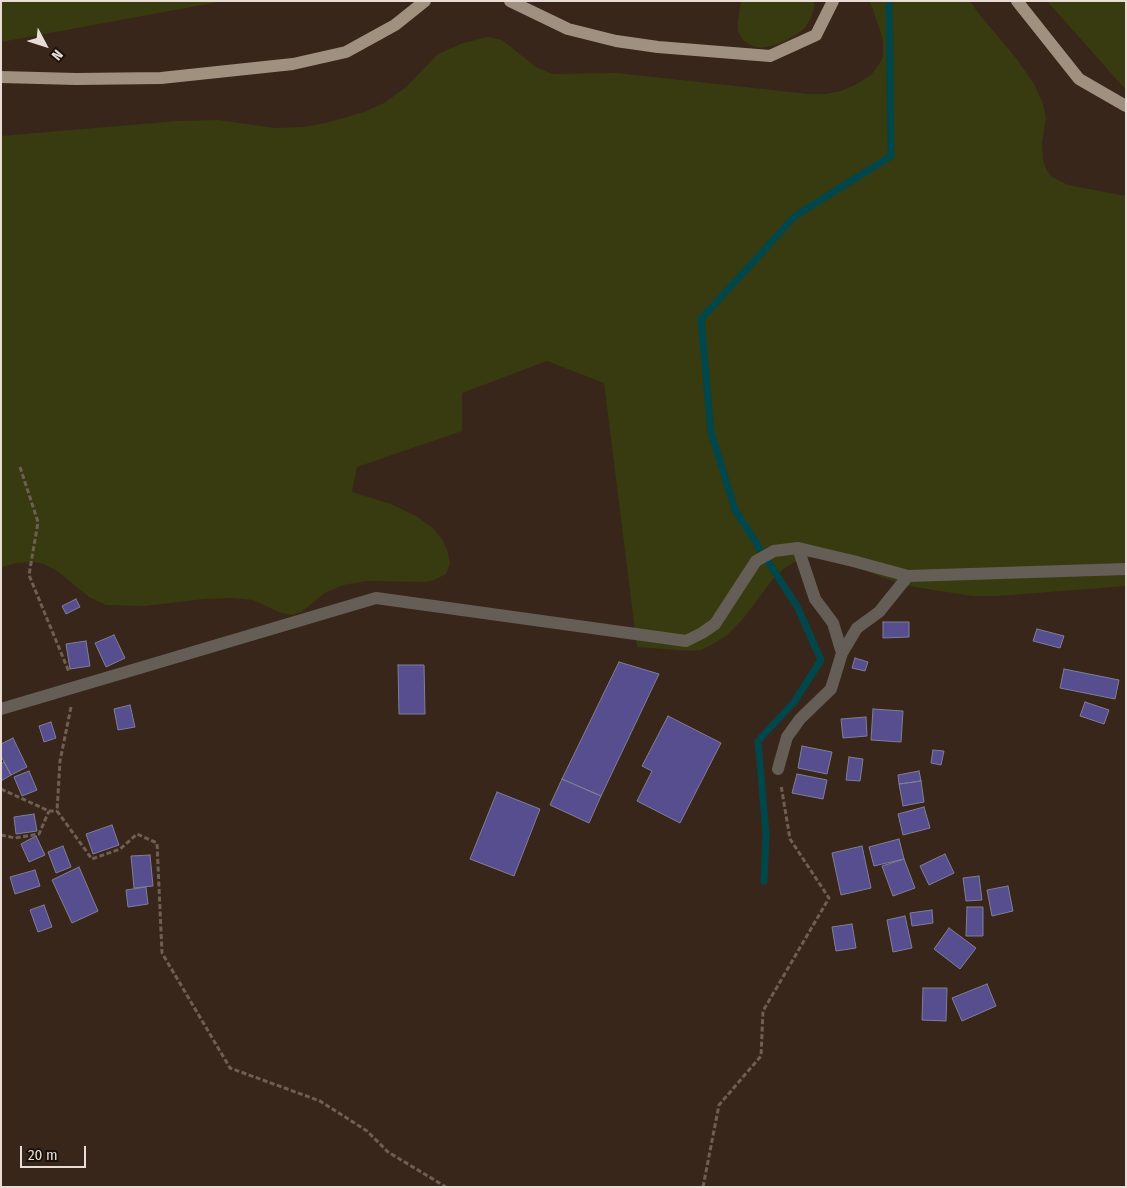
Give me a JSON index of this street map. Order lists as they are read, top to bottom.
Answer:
{
  "scale_bar": "20 m",
  "north": "bottom right"
}
